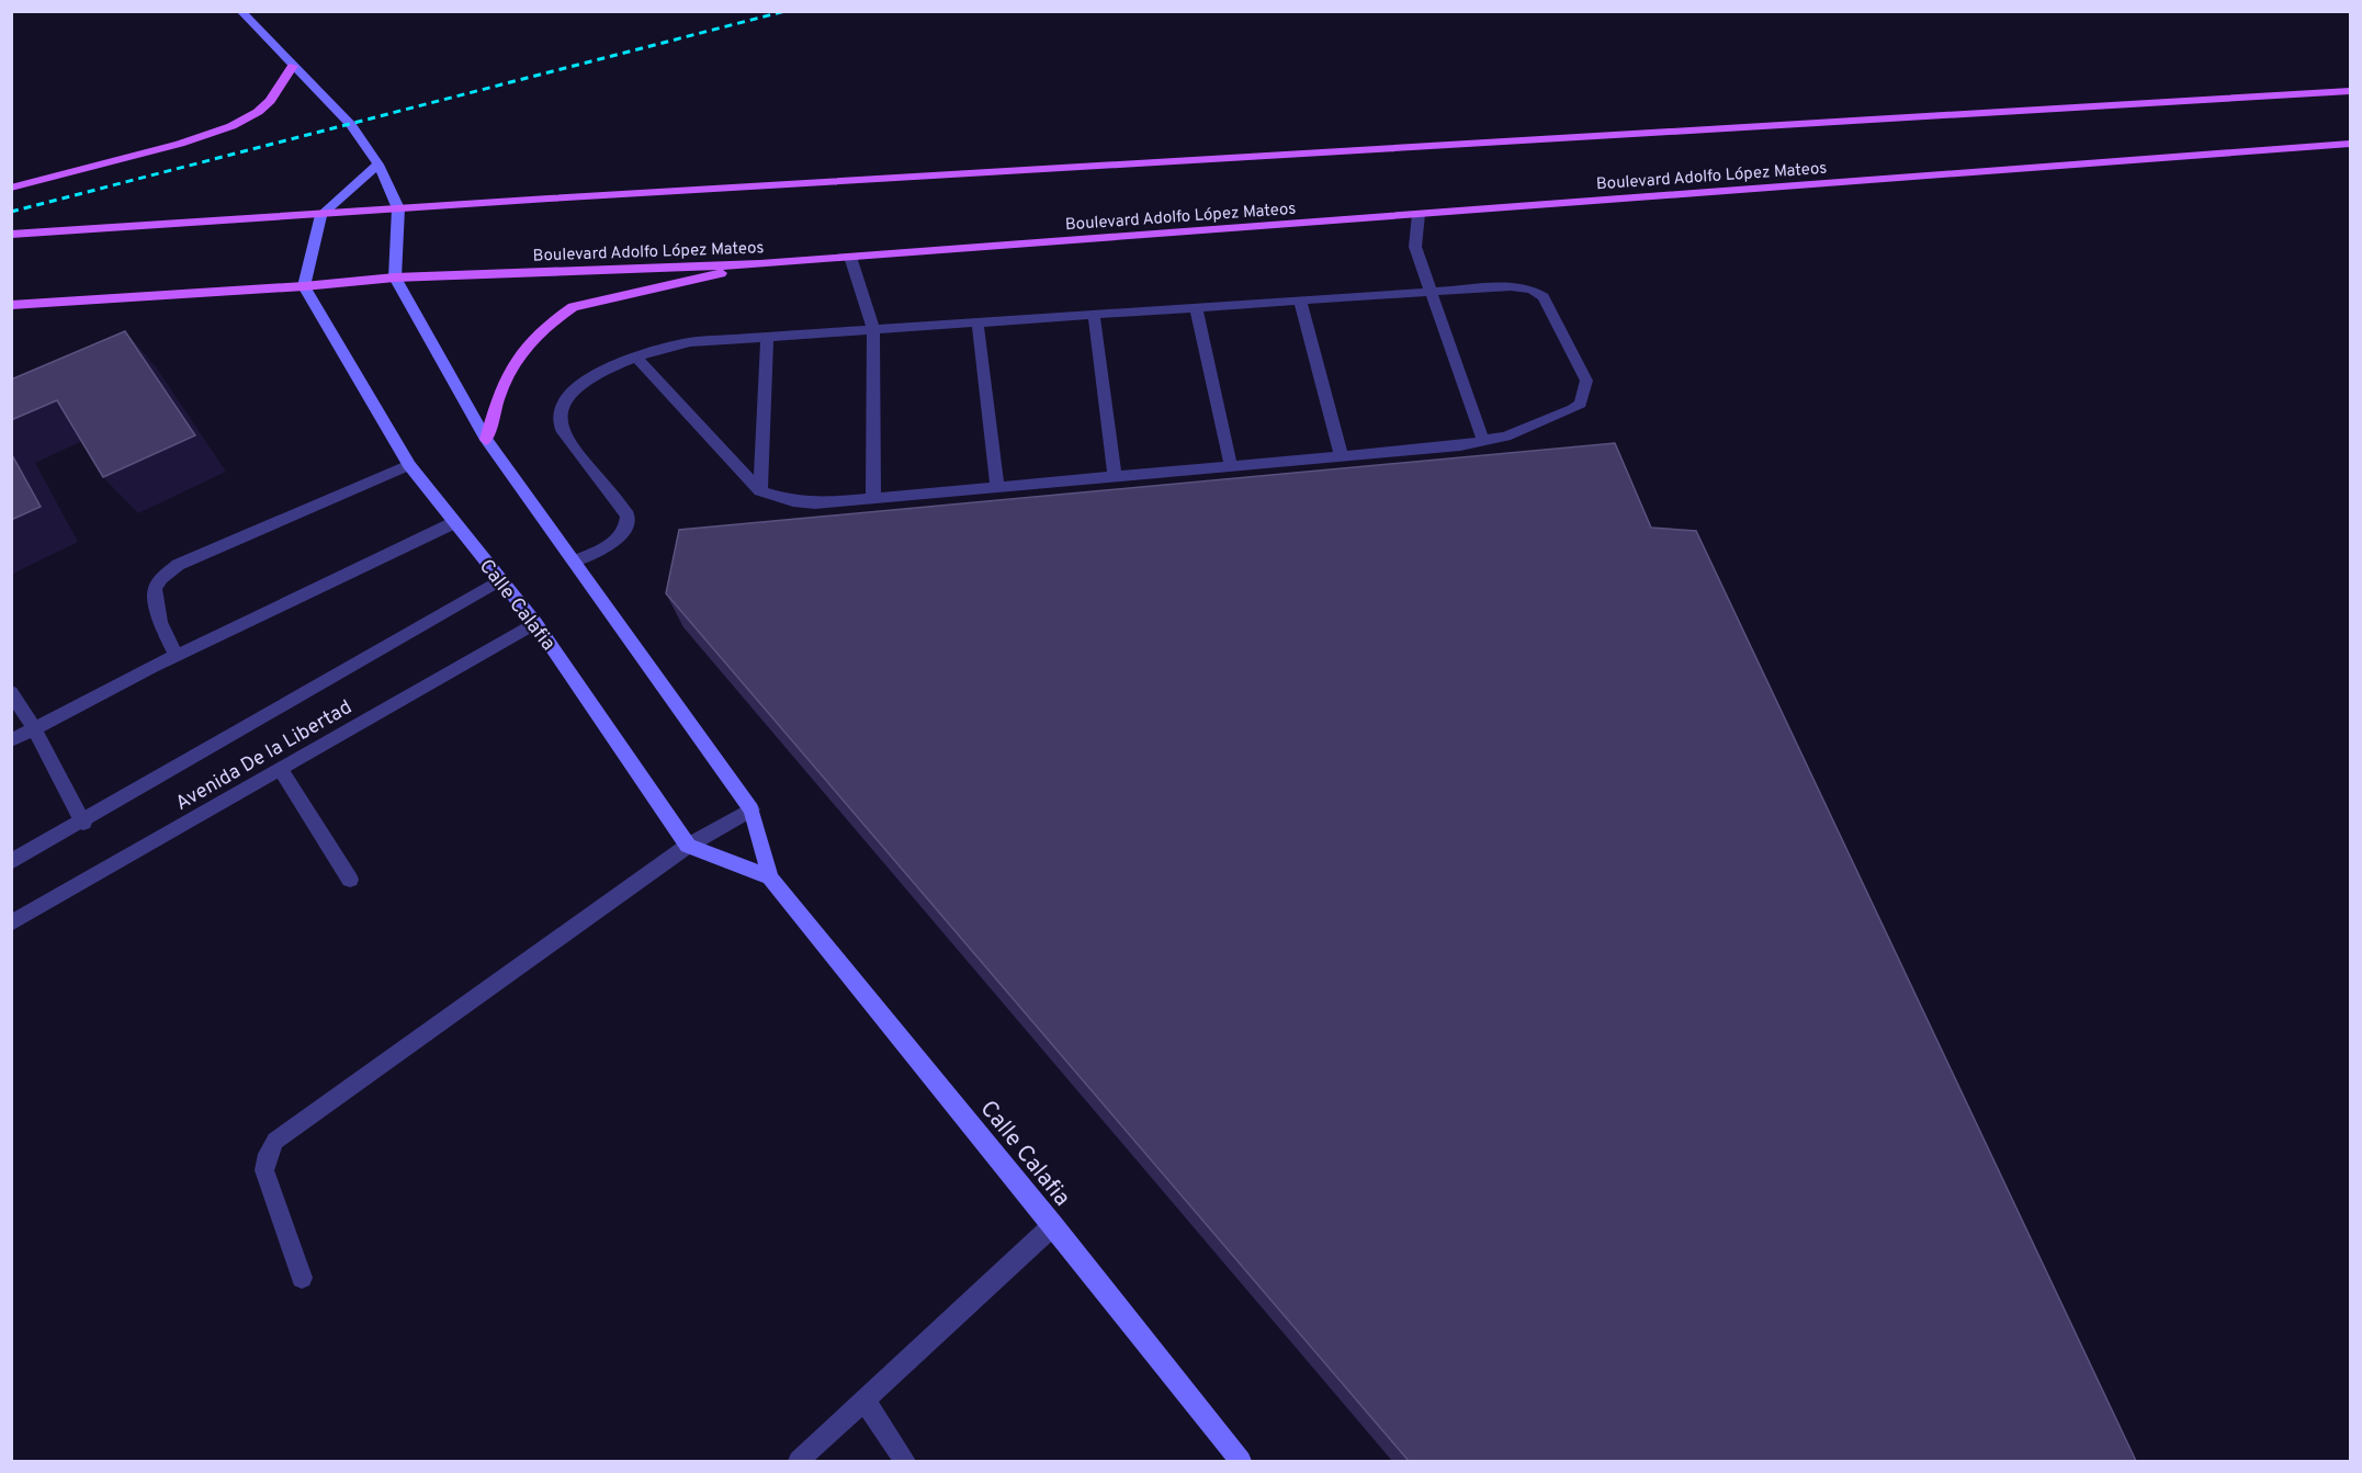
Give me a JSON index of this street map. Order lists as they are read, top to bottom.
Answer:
{
  "streets": {
    "main road": ["Boulevard Adolfo López Mateos"],
    "street": ["Calle Calafia", "Avenida De la Libertad"]
  },
  "crossings": [
    ["Boulevard Adolfo López Mateos", "Calle Calafia"],
    ["Calle Calafia", "Avenida De la Libertad"]
  ]
}
